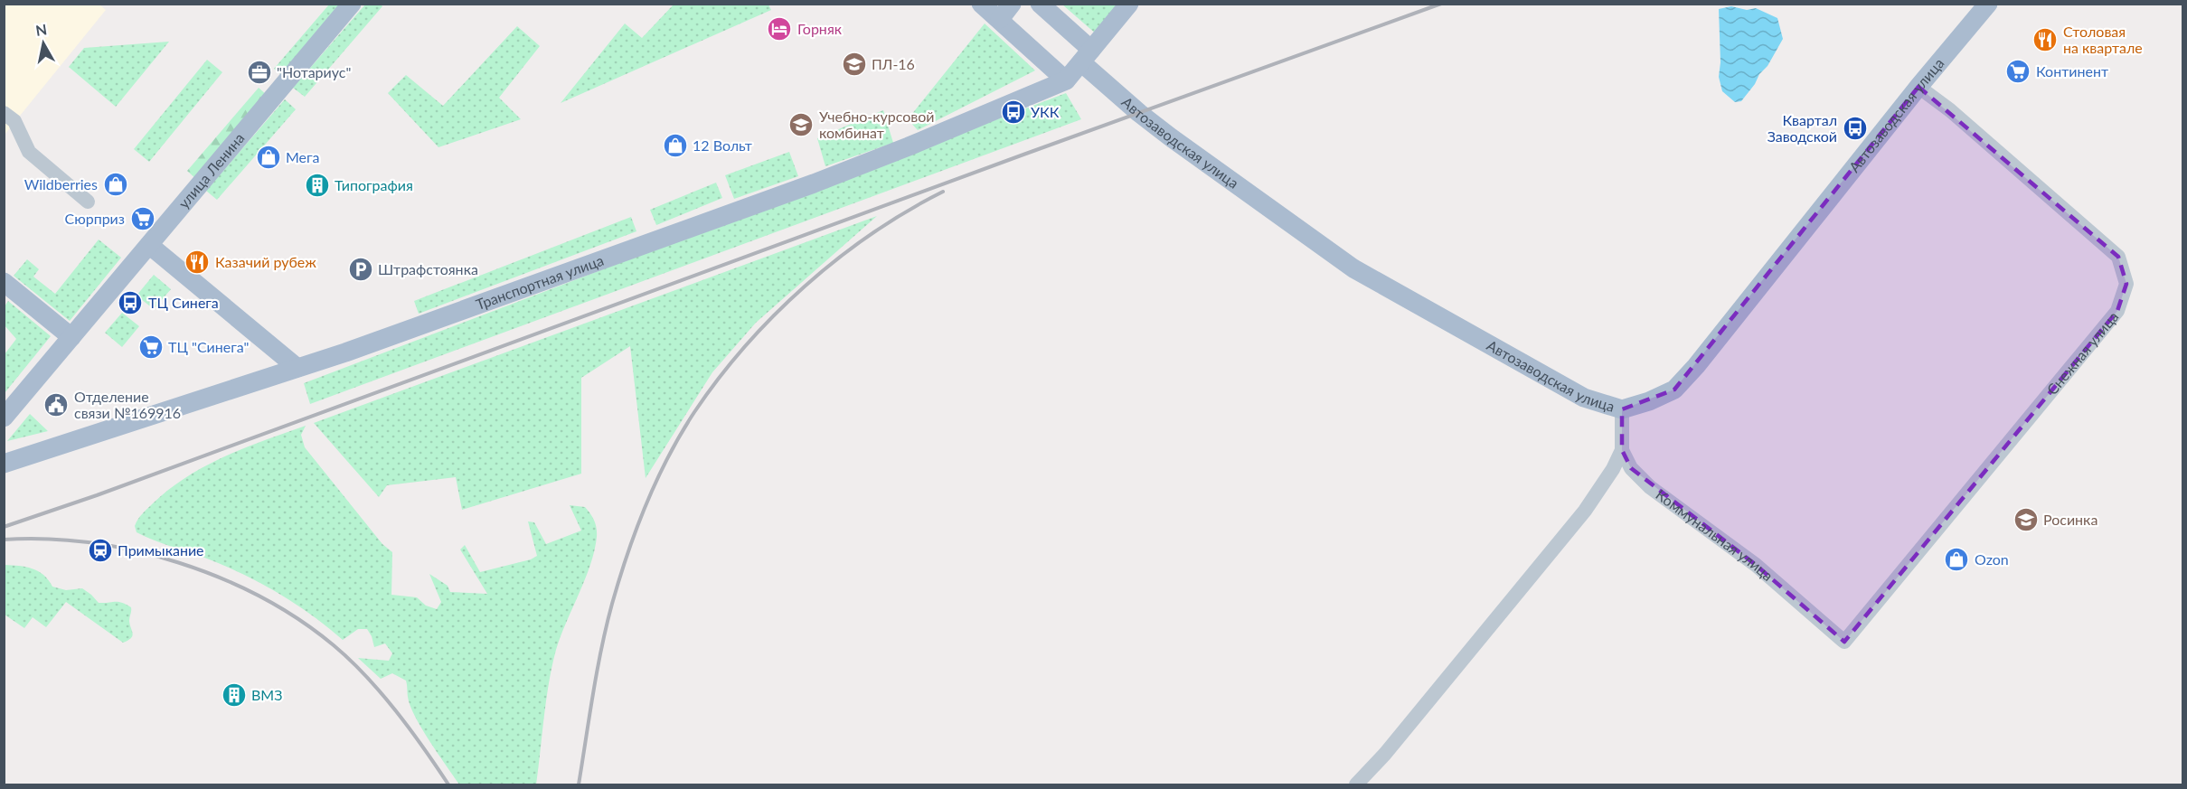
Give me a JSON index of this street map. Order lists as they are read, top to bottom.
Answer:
{
  "streets": {
    "main road": ["Автозаводская улица", "улица Ленина", "Транспортная улица"],
    "street": ["Снежная улица", "Коммунальная улица"]
  },
  "crossings": [
    ["Автозаводская улица", "Снежная улица"],
    ["Снежная улица", "Коммунальная улица"]
  ],
  "places": {
    "hotel": ["Горняк"],
    "restaurant": ["Столовая на квартале", "Казачий рубеж"],
    "school or university": ["ПЛ-16", "Учебно-курсовой комбинат", "Росинка"],
    "supermarket": ["Континент", "Сюрприз", "ТЦ \"Синега\""],
    "office": ["\"Нотариус\""],
    "bus stop": ["УКК", "Квартал Заводской", "ТЦ Синега"],
    "shop": [
      "12 Вольт",
      "Мега",
      "Wildberries",
      "Ozon"
    ],
    "building": ["Типография", "ВМЗ"],
    "parking": ["Штрафстоянка"],
    "public building": ["Отделение связи №169916"],
    "station": ["Примыкание"]
  },
  "north": "top"
}
